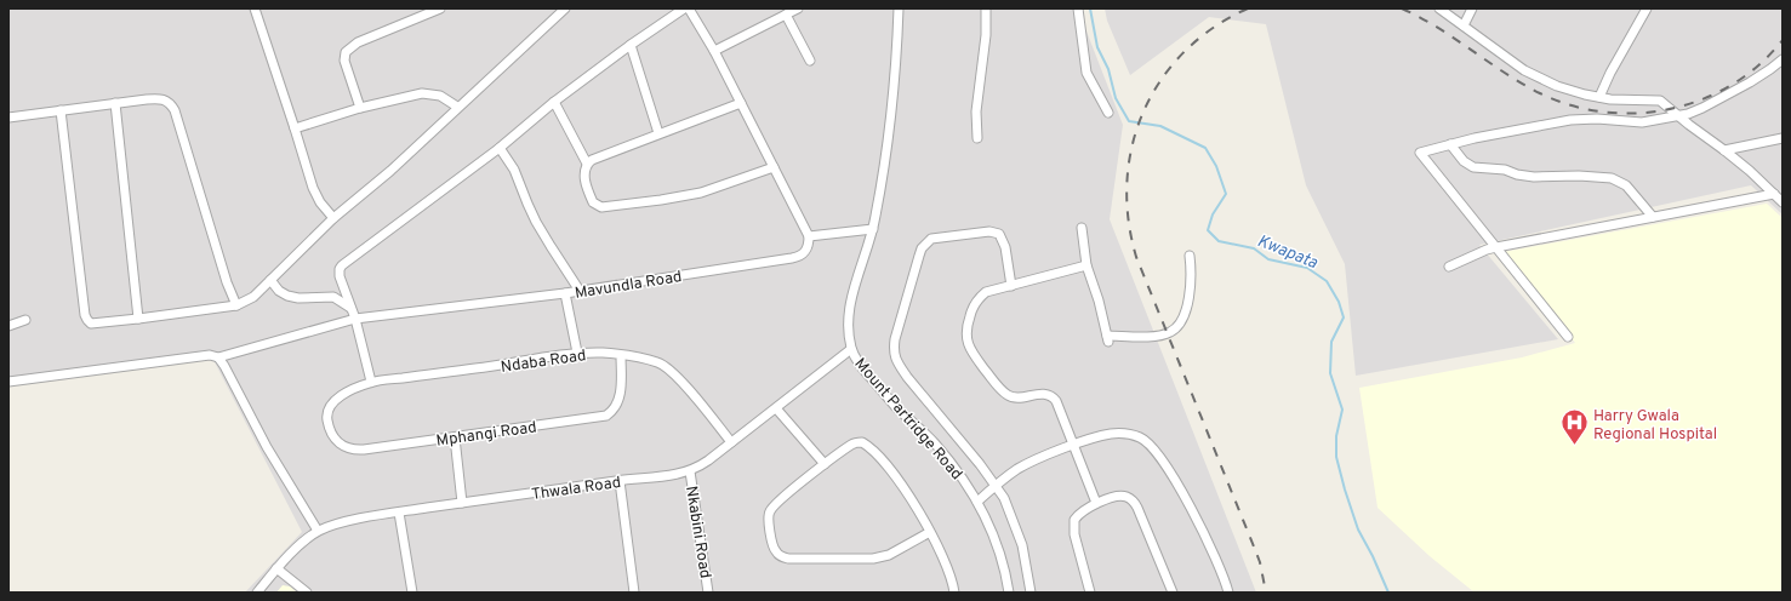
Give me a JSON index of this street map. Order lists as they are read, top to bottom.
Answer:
{
  "streets": {
    "street": [
      "Mavundla Road",
      "Ndaba Road",
      "Mount Partridge Road",
      "Mphangi Road",
      "Thwala Road",
      "Nkabini Road"
    ]
  },
  "crossings": [
    ["Ndaba Road", "Mphangi Road"],
    ["Ndaba Road", "Thwala Road"],
    ["Mount Partridge Road", "Thwala Road"],
    ["Thwala Road", "Nkabini Road"]
  ],
  "water": ["Kwapata"],
  "places": {
    "hospital": ["Harry Gwala Regional Hospital"]
  }
}
